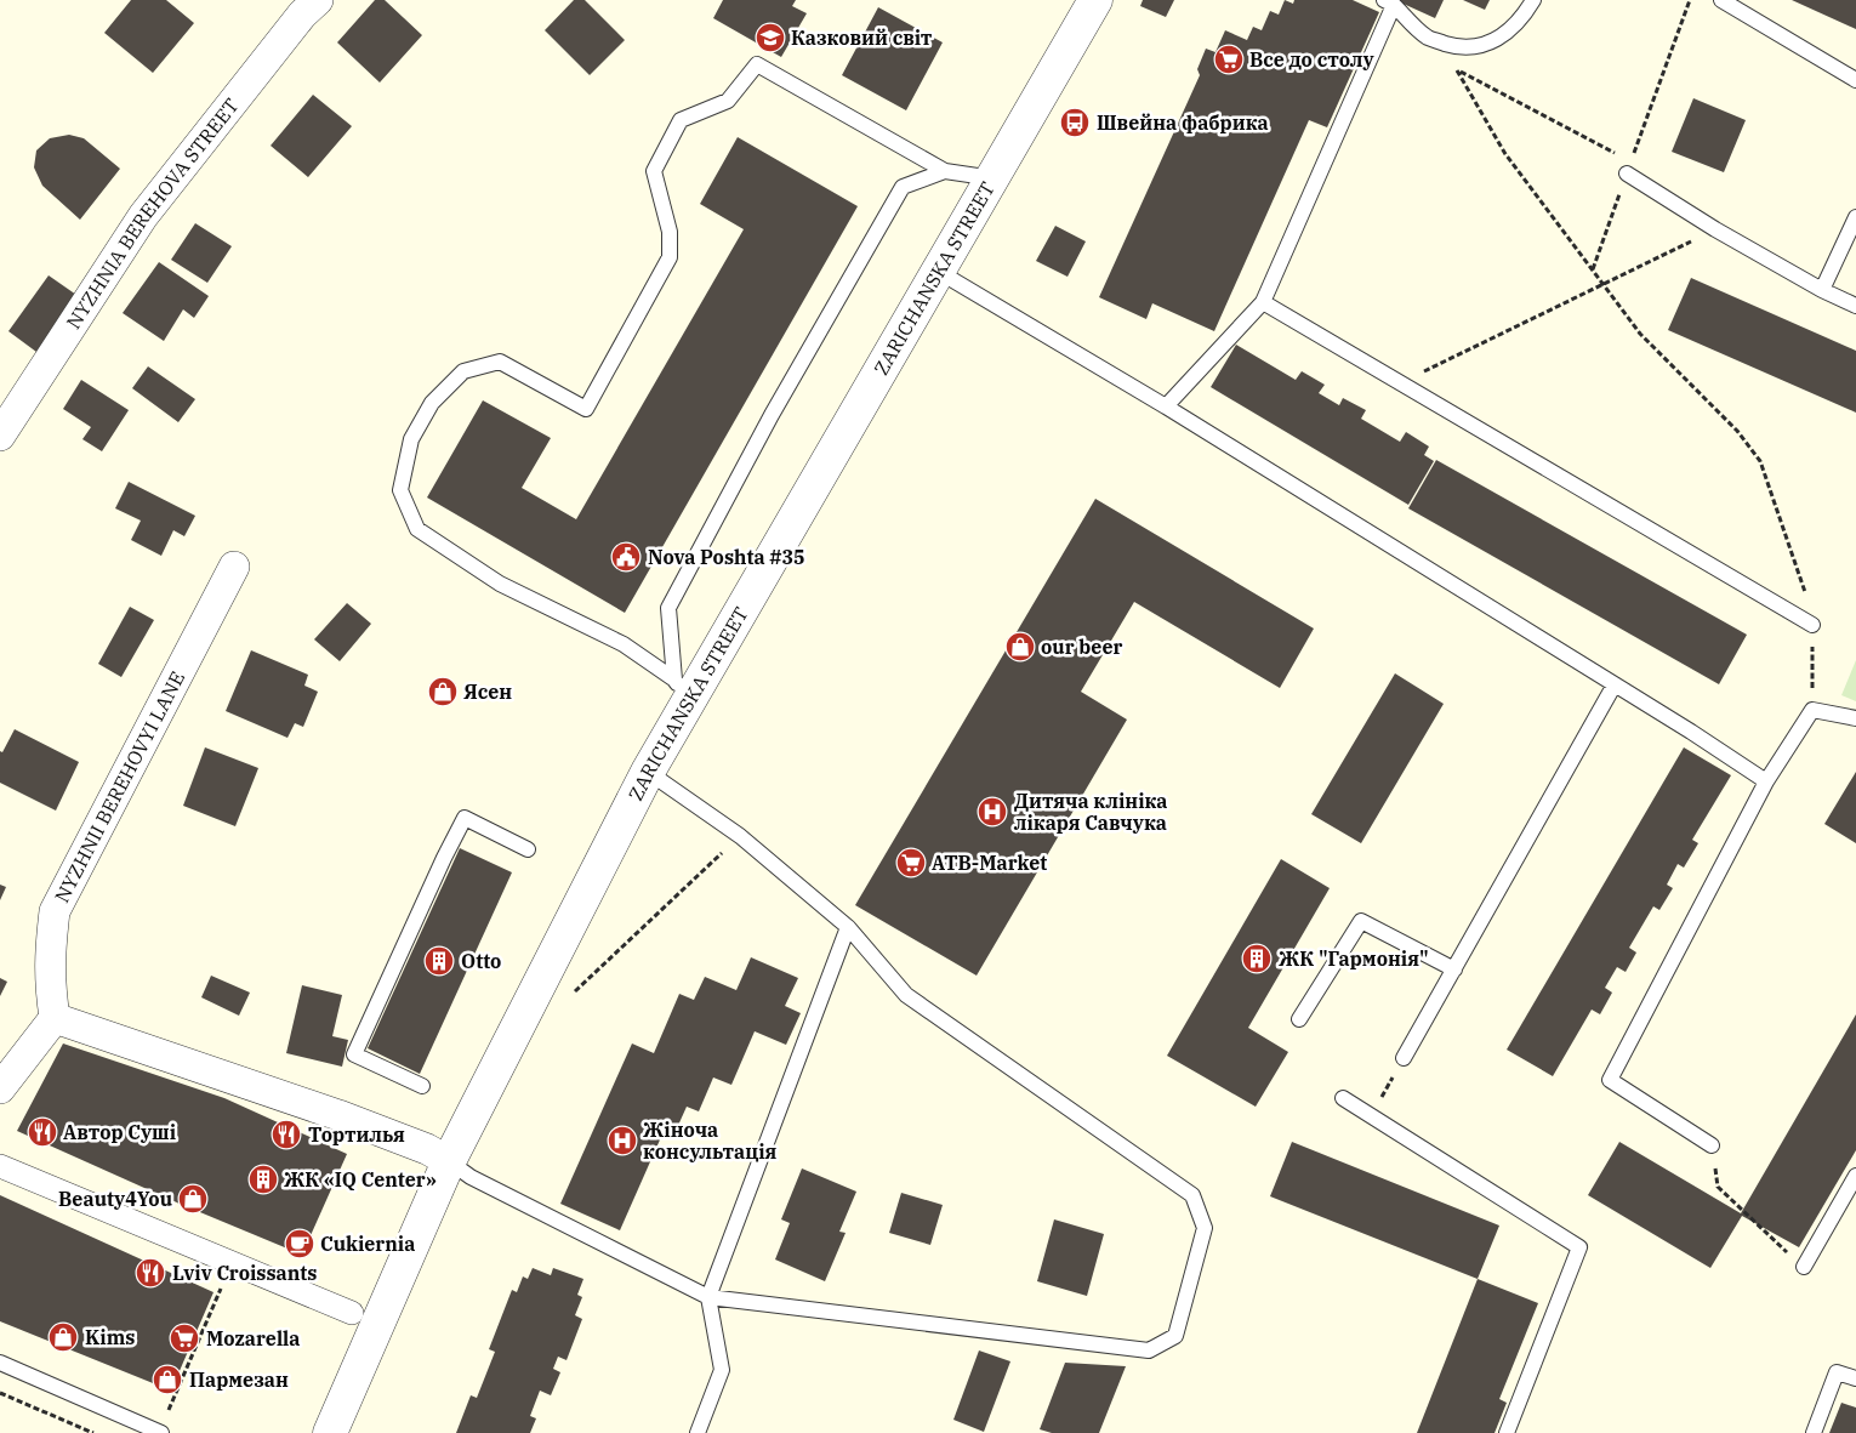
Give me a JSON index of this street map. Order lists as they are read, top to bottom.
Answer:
{
  "streets": {
    "street": ["NYZHNIA BEREHOVA STREET", "ZARICHANSKA STREET", "NYZHNII BEREHOVYI LANE"]
  },
  "places": {
    "school or university": ["Казковий світ"],
    "supermarket": ["Все до столу", "ATB-Market", "Mozarella"],
    "bus stop": ["Швейна фабрика"],
    "public building": ["Nova Poshta #35"],
    "shop": [
      "our beer",
      "Ясен",
      "Beauty4You",
      "Kims",
      "Пармезан"
    ],
    "hospital": ["Дитяча клініка лікаря Савчука", "Жіноча консультація"],
    "building": ["ЖК \"Гармонія\"", "Otto", "ЖК «IQ Center»"],
    "restaurant": ["Автор Суші", "Тортилья", "Lviv Croissants"],
    "cafe": ["Cukiernia"]
  }
}
